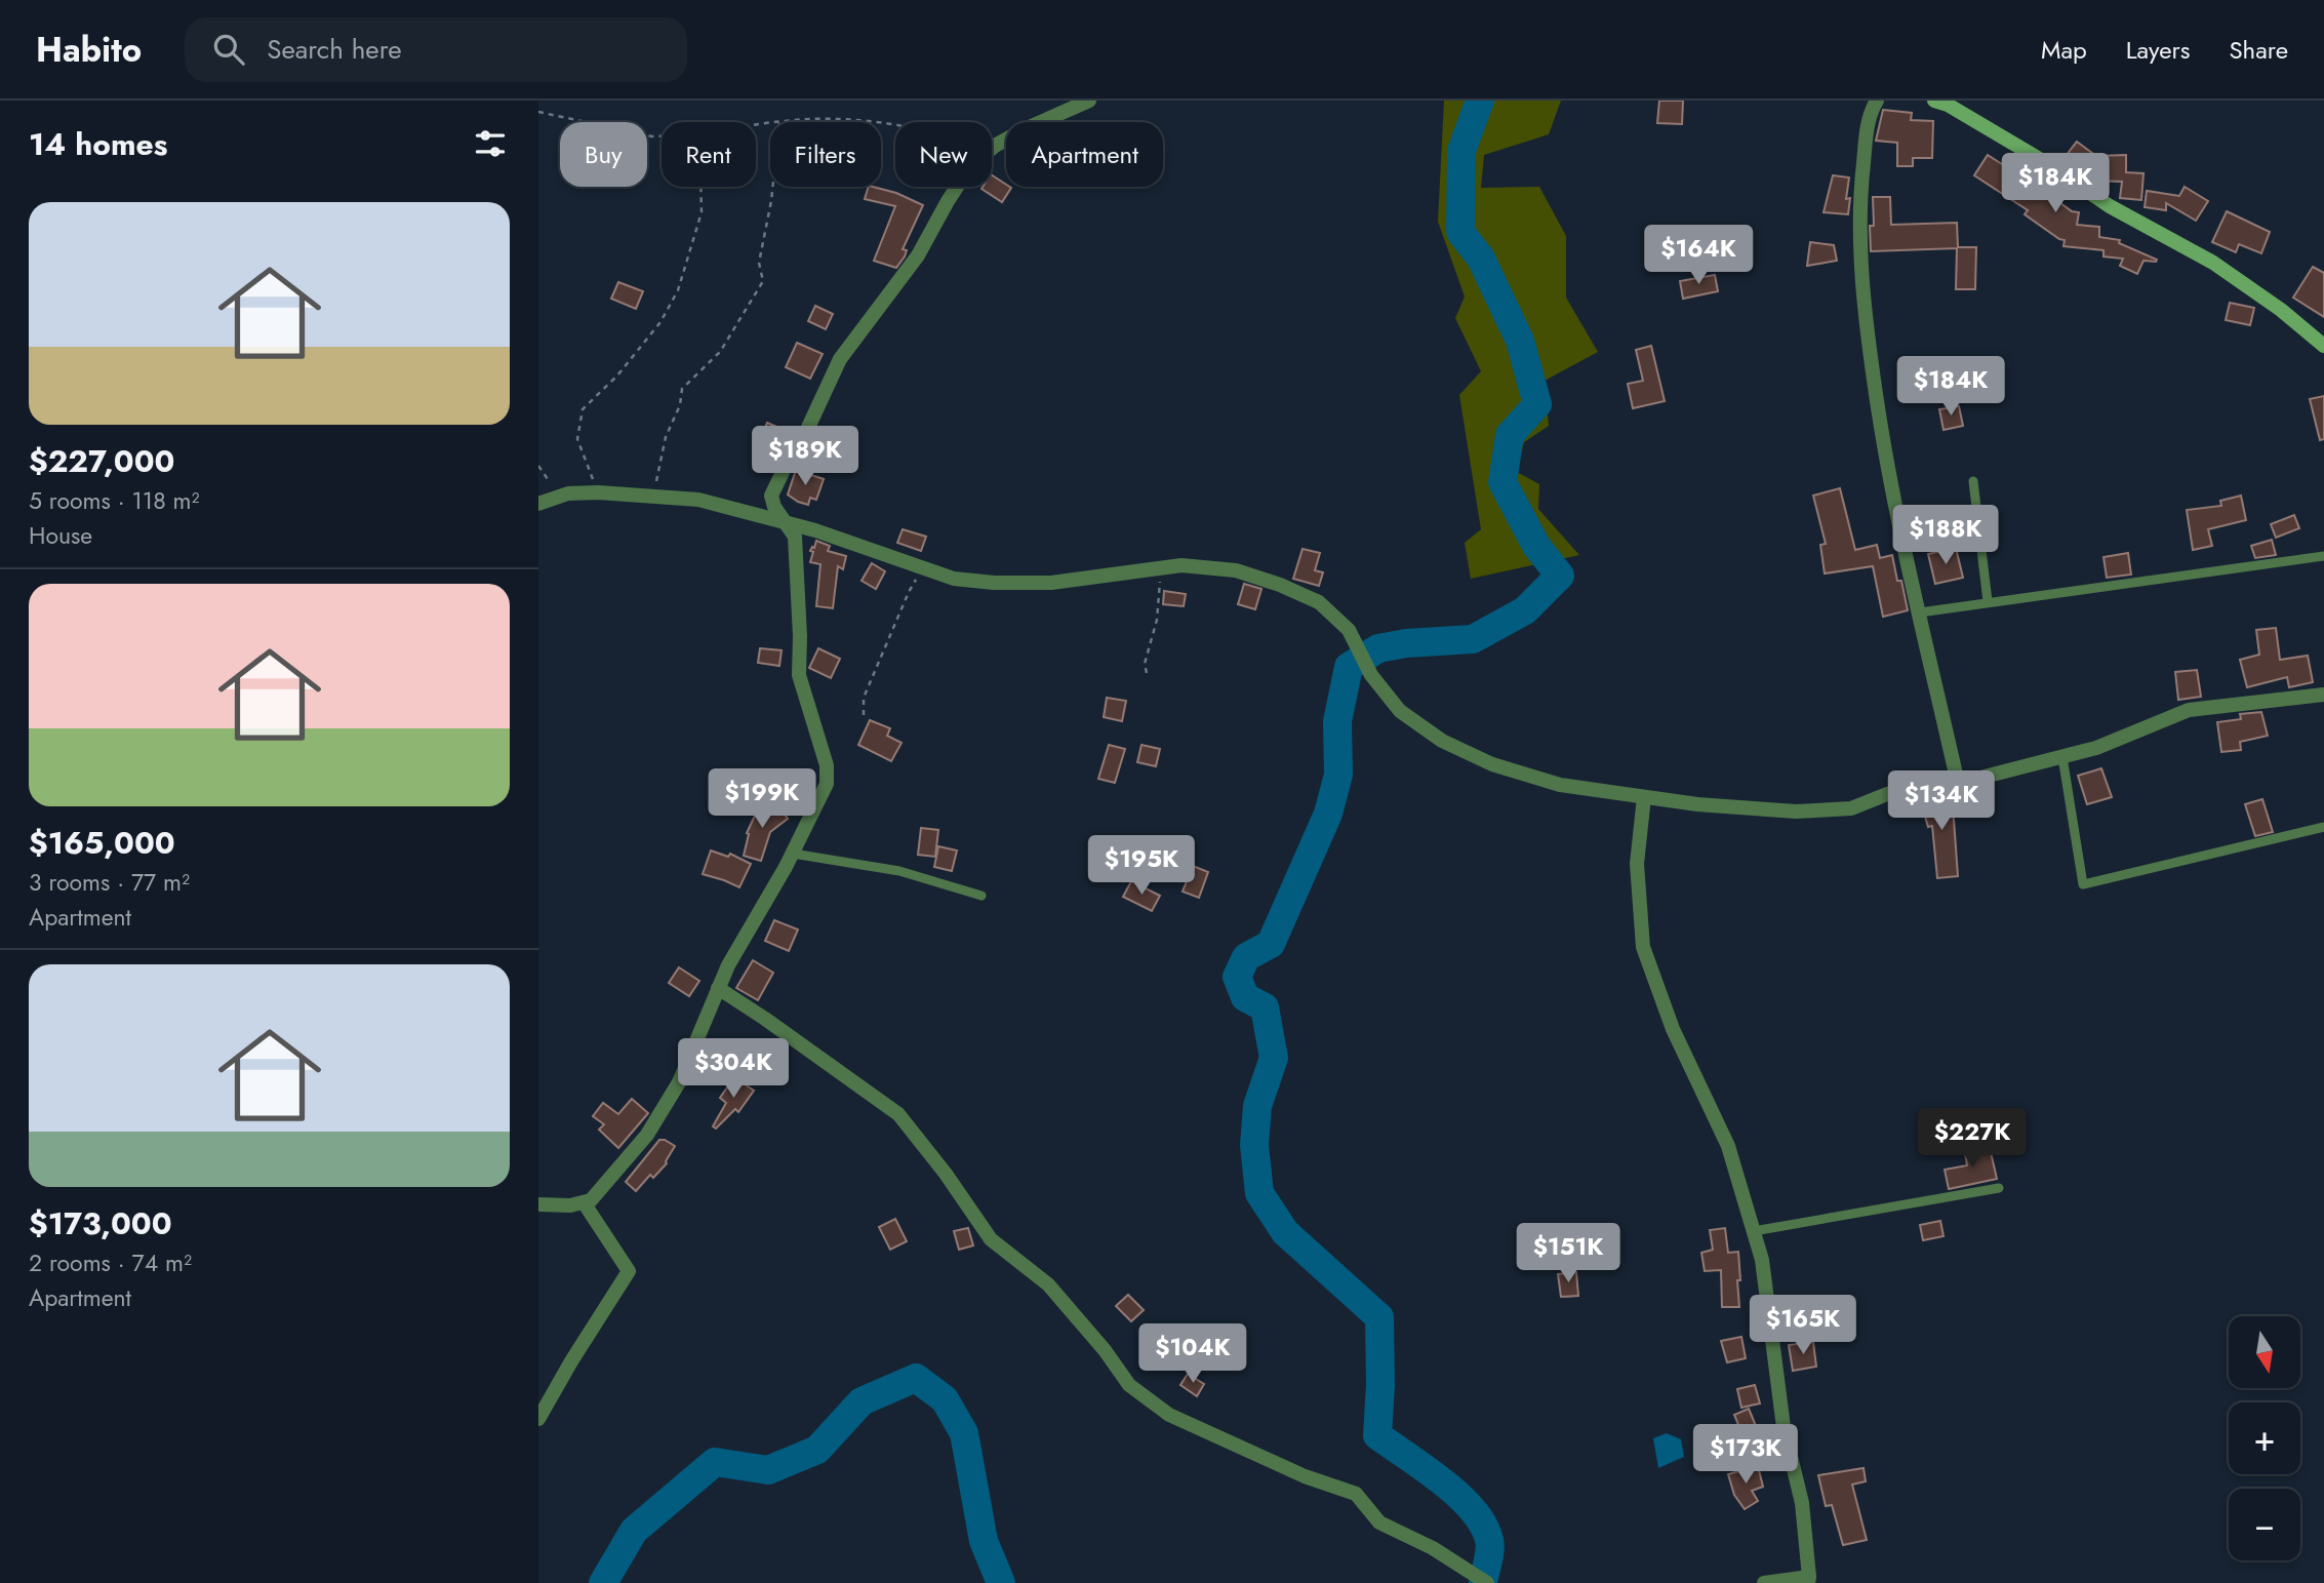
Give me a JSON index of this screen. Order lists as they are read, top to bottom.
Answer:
{
  "north": "bottom",
  "page": {
    "header": "Habito",
    "search": "Search here",
    "nav": ["Map", "Layers", "Share"],
    "heading": "14 homes",
    "chip": [
      "Buy",
      "Rent",
      "Filters",
      "New",
      "Apartment"
    ],
    "price": [
      "$184K",
      "$164K",
      "$184K",
      "$189K",
      "$188K",
      "$199K",
      "$134K",
      "$195K",
      "$304K",
      "$227K",
      "$151K",
      "$165K",
      "$104K",
      "$173K"
    ],
    "list": [
      {
        "name": "$227,000",
        "note": "5 rooms · 118 m² · House"
      },
      {
        "name": "$165,000",
        "note": "3 rooms · 77 m² · Apartment"
      },
      {
        "name": "$173,000",
        "note": "2 rooms · 74 m² · Apartment"
      }
    ],
    "map_buttons": ["+", "−"]
  }
}
